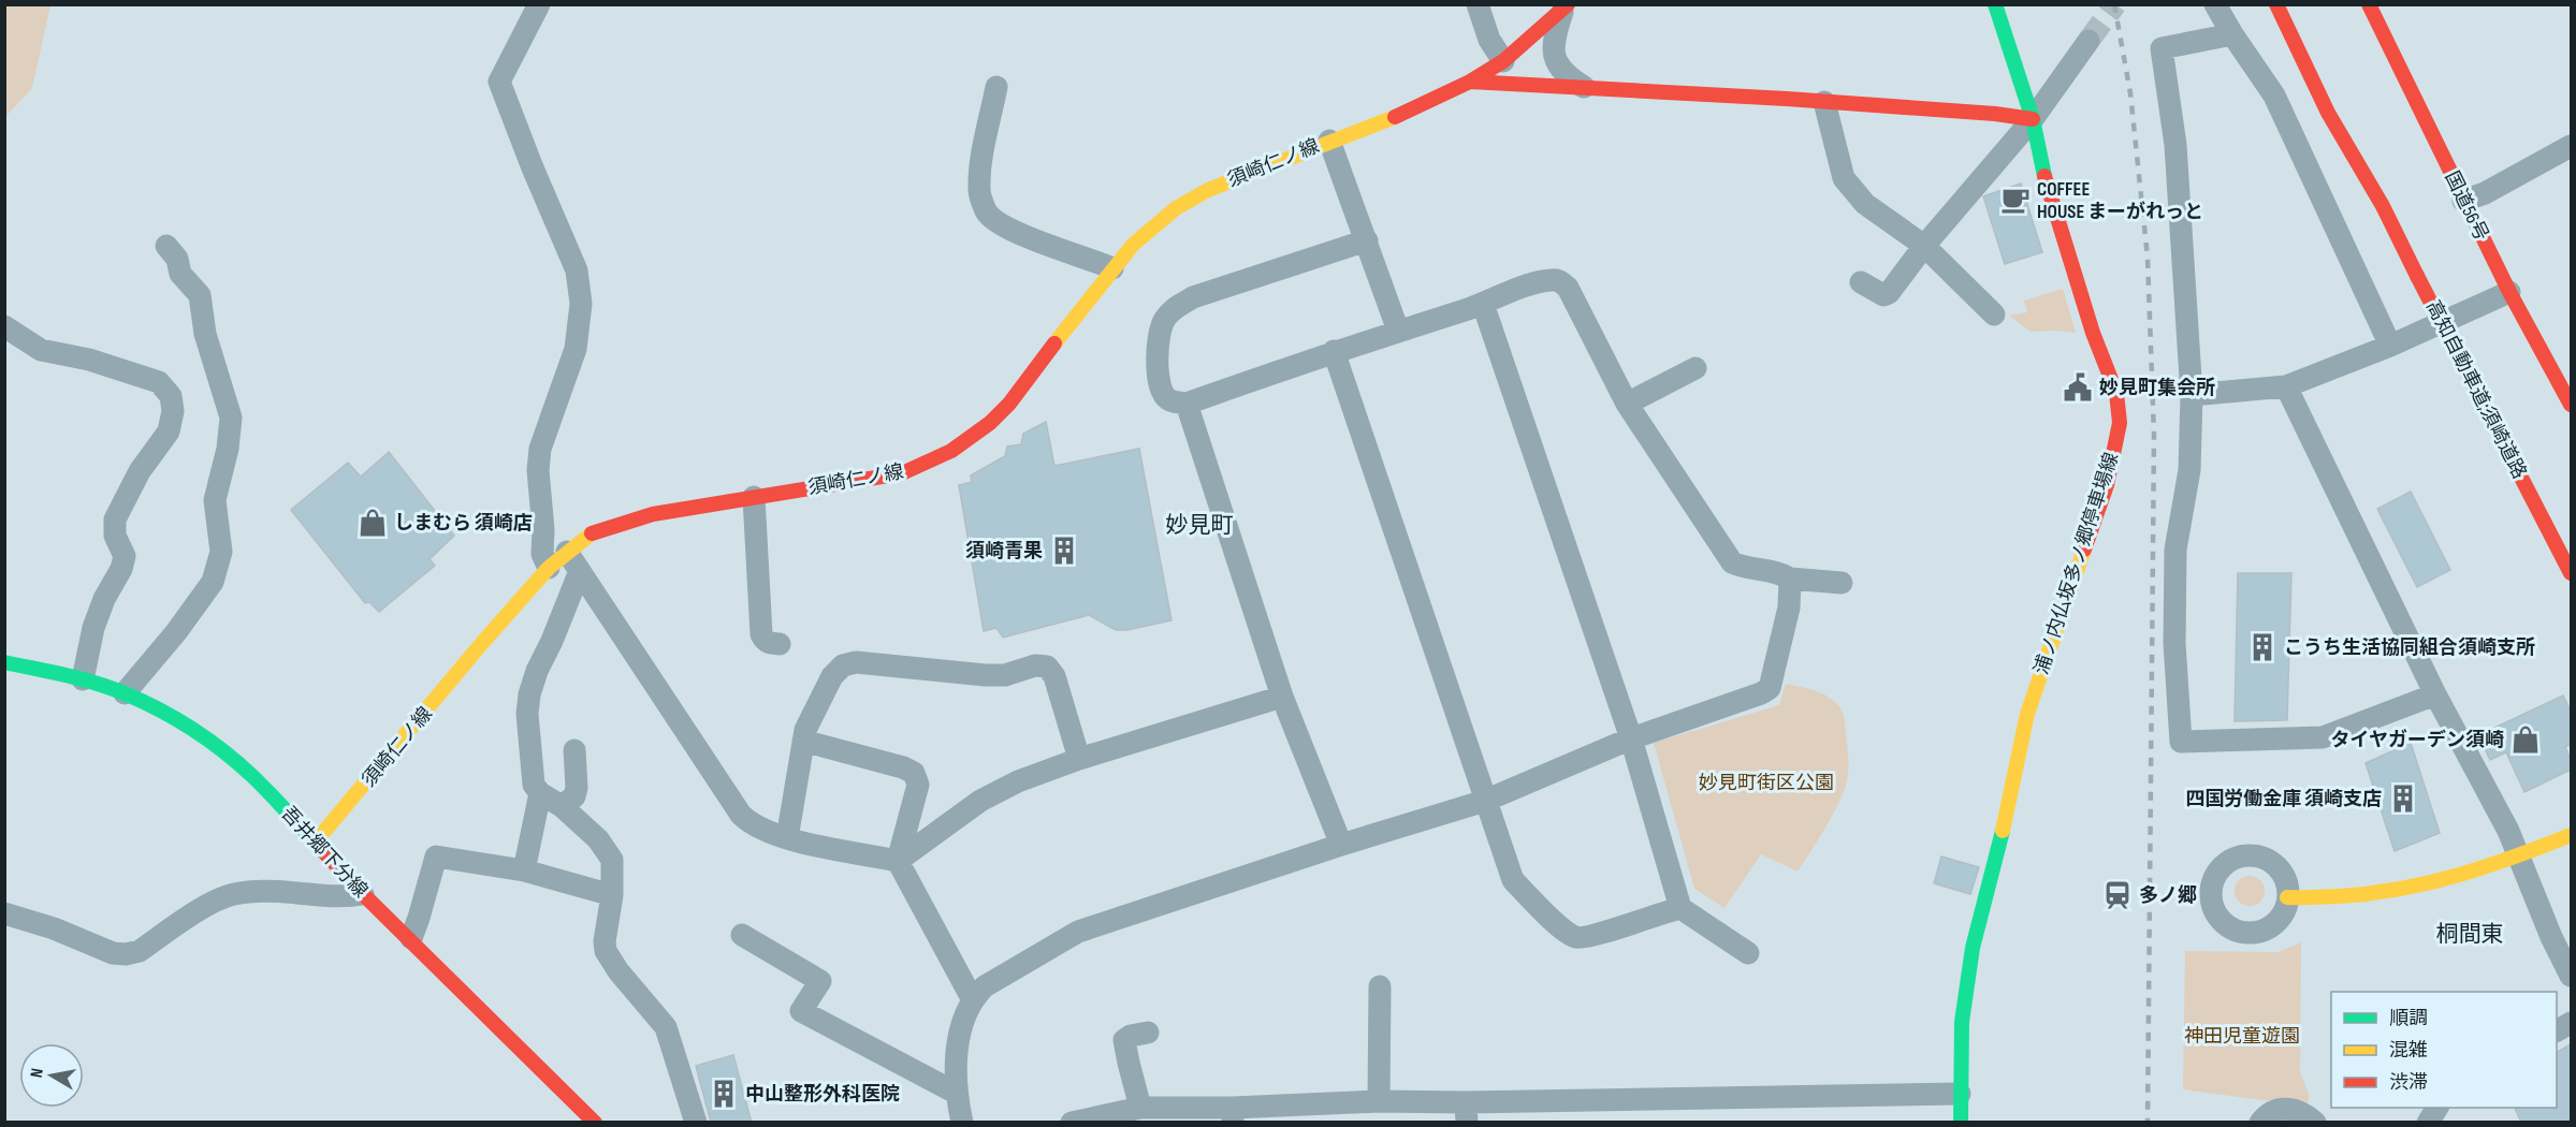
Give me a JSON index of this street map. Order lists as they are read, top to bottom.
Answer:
{
  "streets": {
    "main road": [
      "須崎仁ノ線",
      "国道56号",
      "高知自動車道;須崎道路",
      "浦ノ内仏坂多ノ郷停車場線",
      "吾井郷下分線"
    ]
  },
  "crossings": [
    ["須崎仁ノ線", "吾井郷下分線"]
  ],
  "districts": ["妙見町", "桐間東"],
  "parks": ["妙見町街区公園", "神田児童遊園"],
  "places": {
    "cafe": ["COFFEE HOUSE まーがれっと"],
    "public building": ["妙見町集会所"],
    "shop": ["しまむら 須崎店", "タイヤガーデン須崎"],
    "building": [
      "須崎青果",
      "こうち生活協同組合須崎支所",
      "四国労働金庫 須崎支店",
      "中山整形外科医院"
    ],
    "station": ["多ノ郷"]
  },
  "legend": ["順調", "混雑", "渋滞"],
  "north": "left"
}
